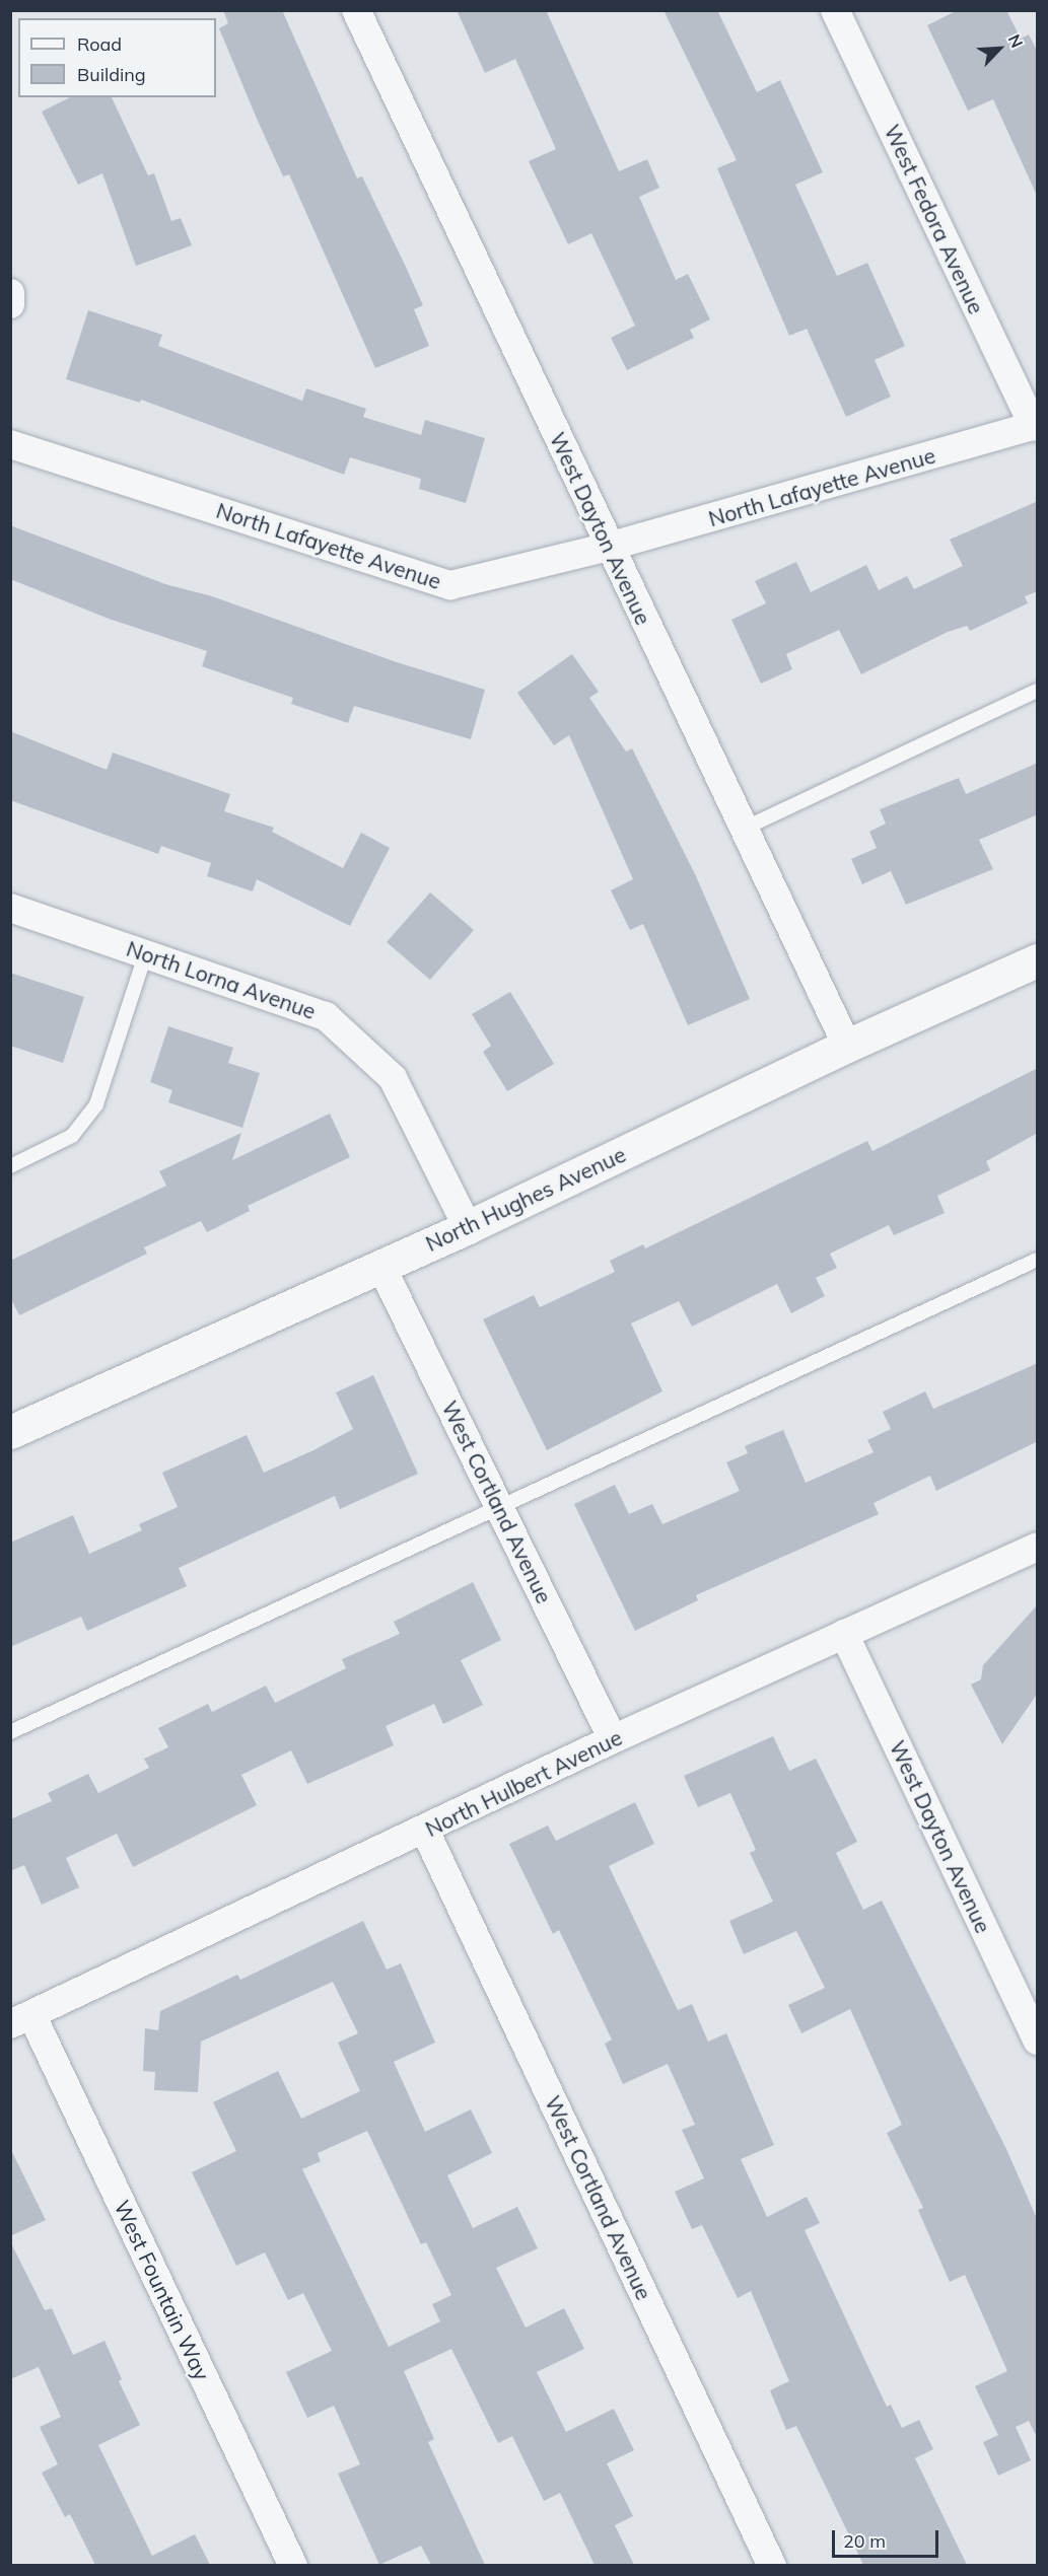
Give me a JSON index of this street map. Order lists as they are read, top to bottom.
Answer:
{
  "streets": {
    "street": [
      "West Fedora Avenue",
      "North Lafayette Avenue",
      "West Dayton Avenue",
      "North Lorna Avenue",
      "North Hughes Avenue",
      "West Cortland Avenue",
      "North Hulbert Avenue",
      "West Fountain Way"
    ]
  },
  "crossings": [
    ["West Fedora Avenue", "North Lafayette Avenue"],
    ["North Lafayette Avenue", "West Dayton Avenue"],
    ["West Dayton Avenue", "North Hughes Avenue"],
    ["West Dayton Avenue", "North Hulbert Avenue"],
    ["North Lorna Avenue", "North Hughes Avenue"],
    ["North Hughes Avenue", "West Cortland Avenue"],
    ["West Cortland Avenue", "North Hulbert Avenue"],
    ["North Hulbert Avenue", "West Fountain Way"]
  ],
  "legend": ["Road", "Building"],
  "scale_bar": "20 m",
  "north": "top right"
}
